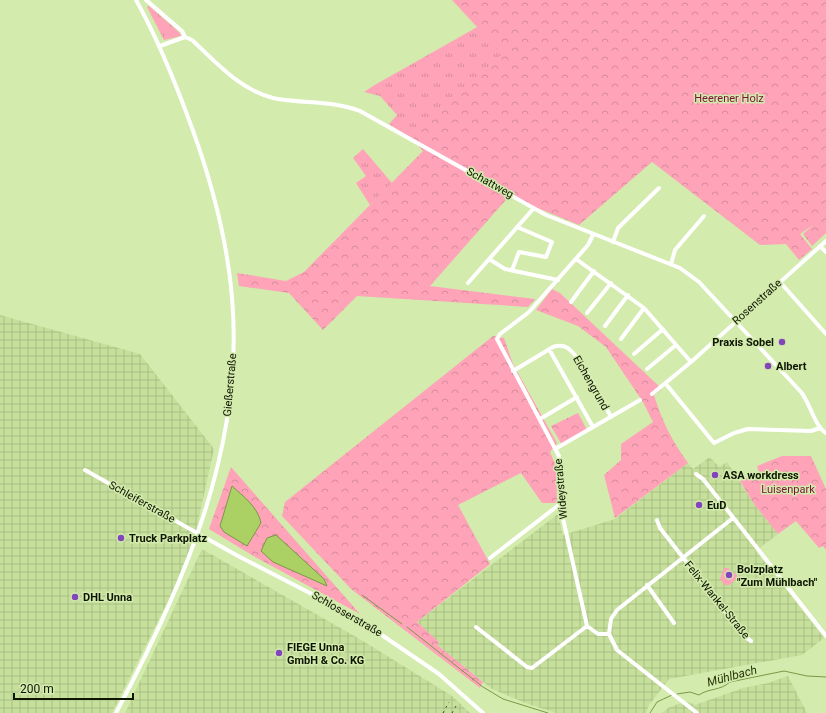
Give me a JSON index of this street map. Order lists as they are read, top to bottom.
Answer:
{
  "streets": {
    "street": [
      "Schattweg",
      "Rosenstraße",
      "Eichengrund",
      "Gießerstraße",
      "Wideystraße",
      "Schleiferstraße",
      "Felix-Wankel-Straße",
      "Schlosserstraße"
    ]
  },
  "crossings": [
    ["Schattweg", "Rosenstraße"],
    ["Schattweg", "Wideystraße"],
    ["Eichengrund", "Wideystraße"],
    ["Gießerstraße", "Schleiferstraße"],
    ["Gießerstraße", "Schlosserstraße"],
    ["Schleiferstraße", "Schlosserstraße"]
  ],
  "water": ["Mühlbach"],
  "parks": ["Heerener Holz", "Luisenpark"],
  "places": [
    "Praxis Sobel",
    "Albert",
    "ASA workdress",
    "EuD",
    "Truck Parkplatz",
    "Bolzplatz \"Zum Mühlbach\"",
    "DHL Unna",
    "FIEGE Unna GmbH & Co. KG"
  ],
  "scale_bar": "200 m"
}
